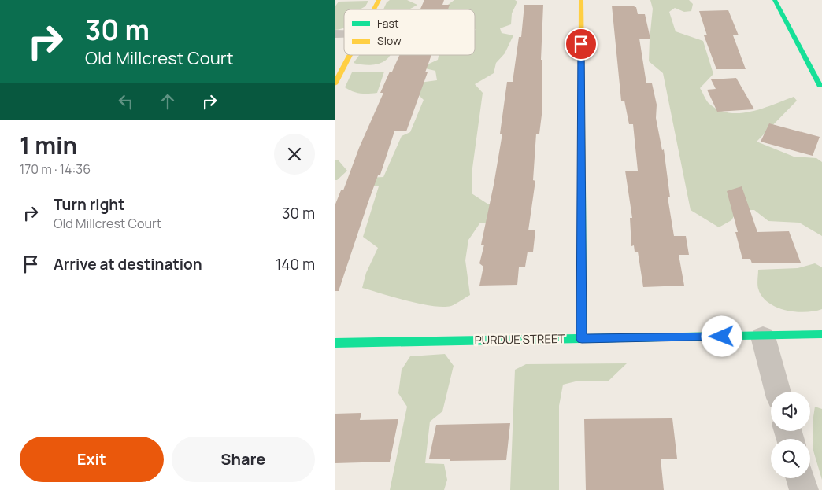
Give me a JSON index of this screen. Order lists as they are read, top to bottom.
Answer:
{
  "streets": {
    "street": ["PURDUE STREET"]
  },
  "legend": ["Fast", "Slow"],
  "page": {
    "turn": ["30 m", "Old Millcrest Court"],
    "heading": ["1 min", "170 m · 14:36"],
    "list": [
      {
        "name": "Turn right",
        "note": "Old Millcrest Court",
        "value": "30 m"
      },
      {
        "name": "Arrive at destination",
        "value": "140 m"
      }
    ],
    "buttons": ["Exit", "Share"]
  }
}
